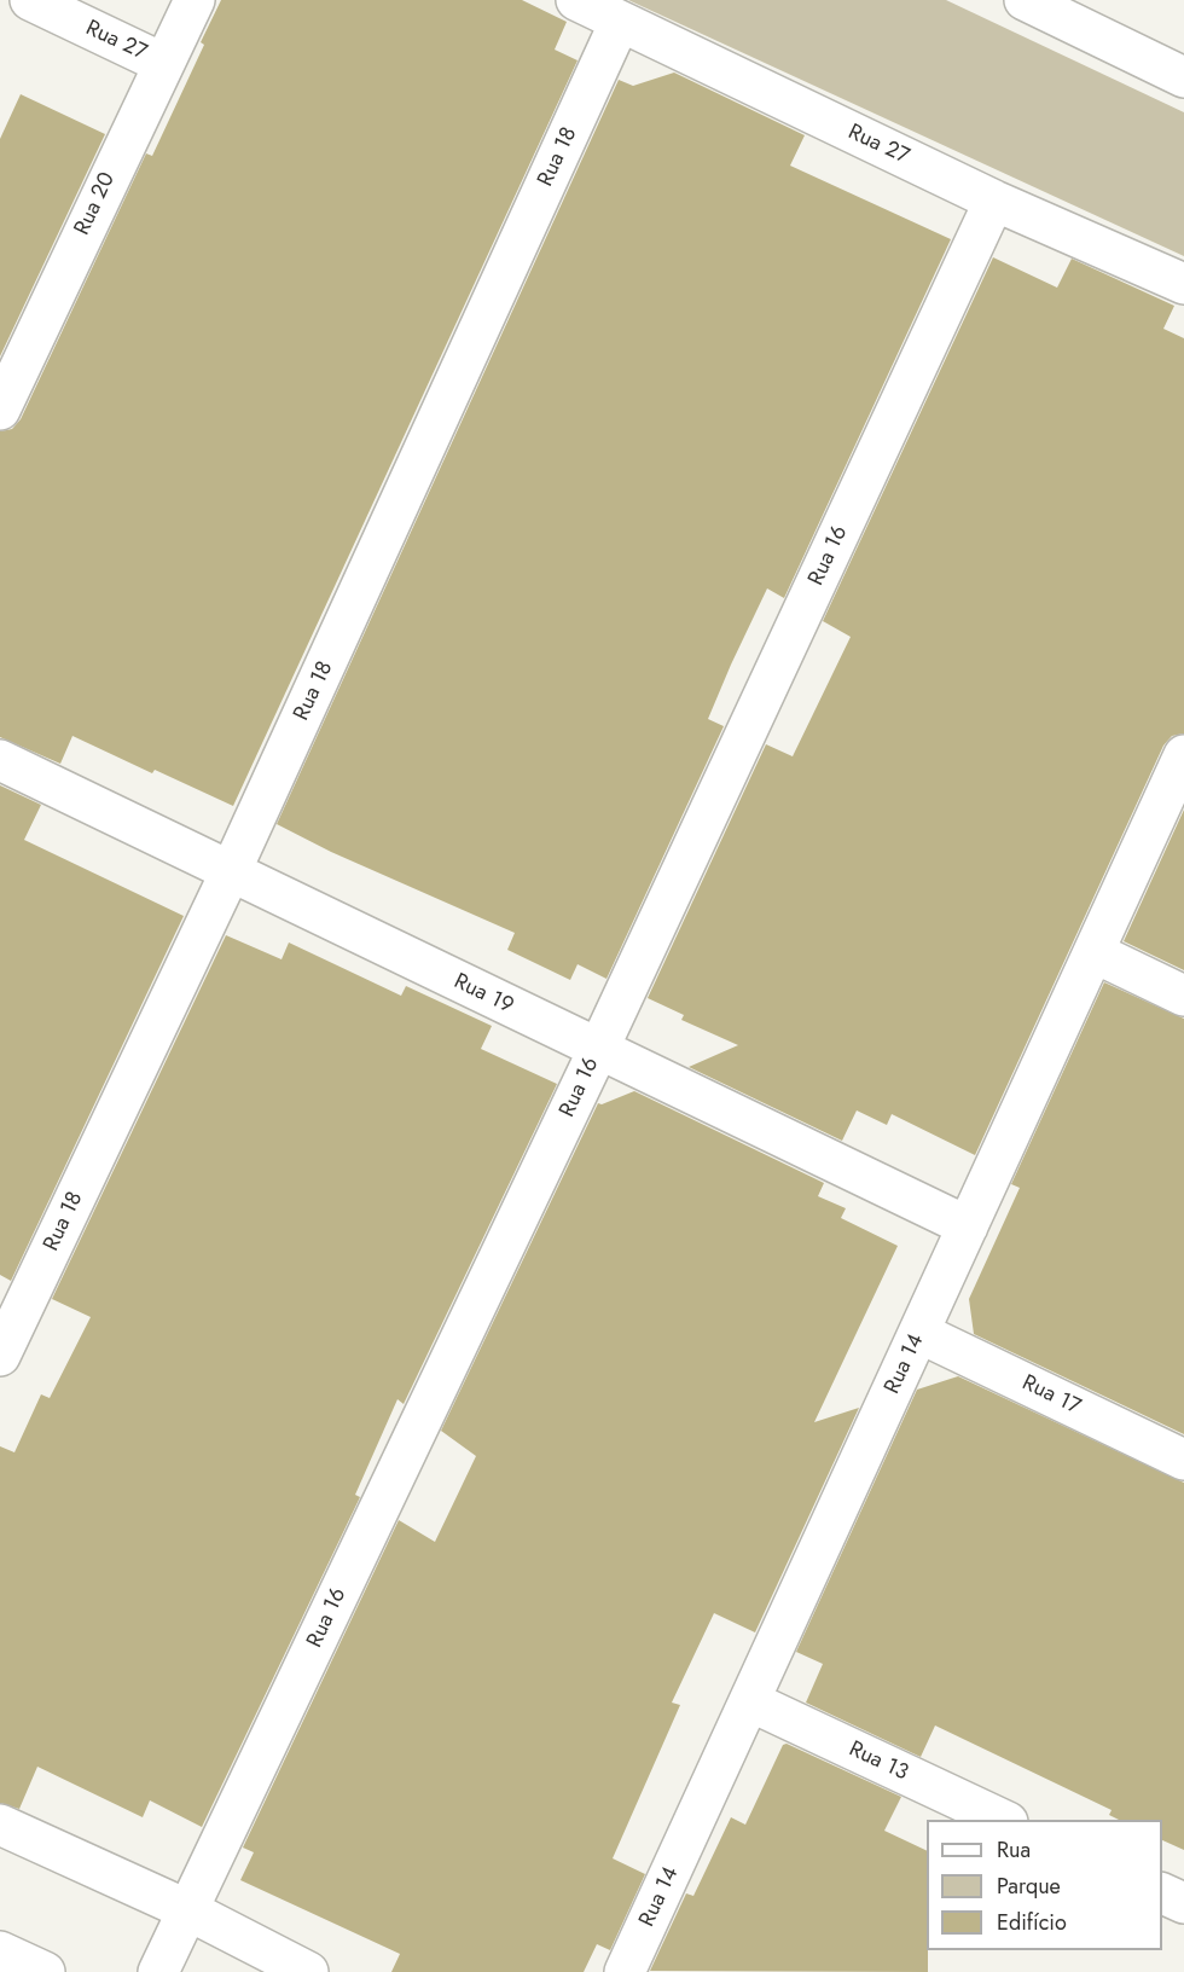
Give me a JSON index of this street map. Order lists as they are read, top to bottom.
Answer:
{
  "streets": {
    "street": [
      "Rua 27",
      "Rua 18",
      "Rua 20",
      "Rua 16",
      "Rua 19",
      "Rua 14",
      "Rua 17",
      "Rua 13"
    ]
  },
  "crossings": [
    ["Rua 27", "Rua 18"],
    ["Rua 27", "Rua 20"],
    ["Rua 27", "Rua 16"],
    ["Rua 18", "Rua 19"],
    ["Rua 16", "Rua 19"],
    ["Rua 19", "Rua 14"],
    ["Rua 14", "Rua 17"],
    ["Rua 14", "Rua 13"]
  ],
  "legend": ["Rua", "Parque", "Edifício"]
}
